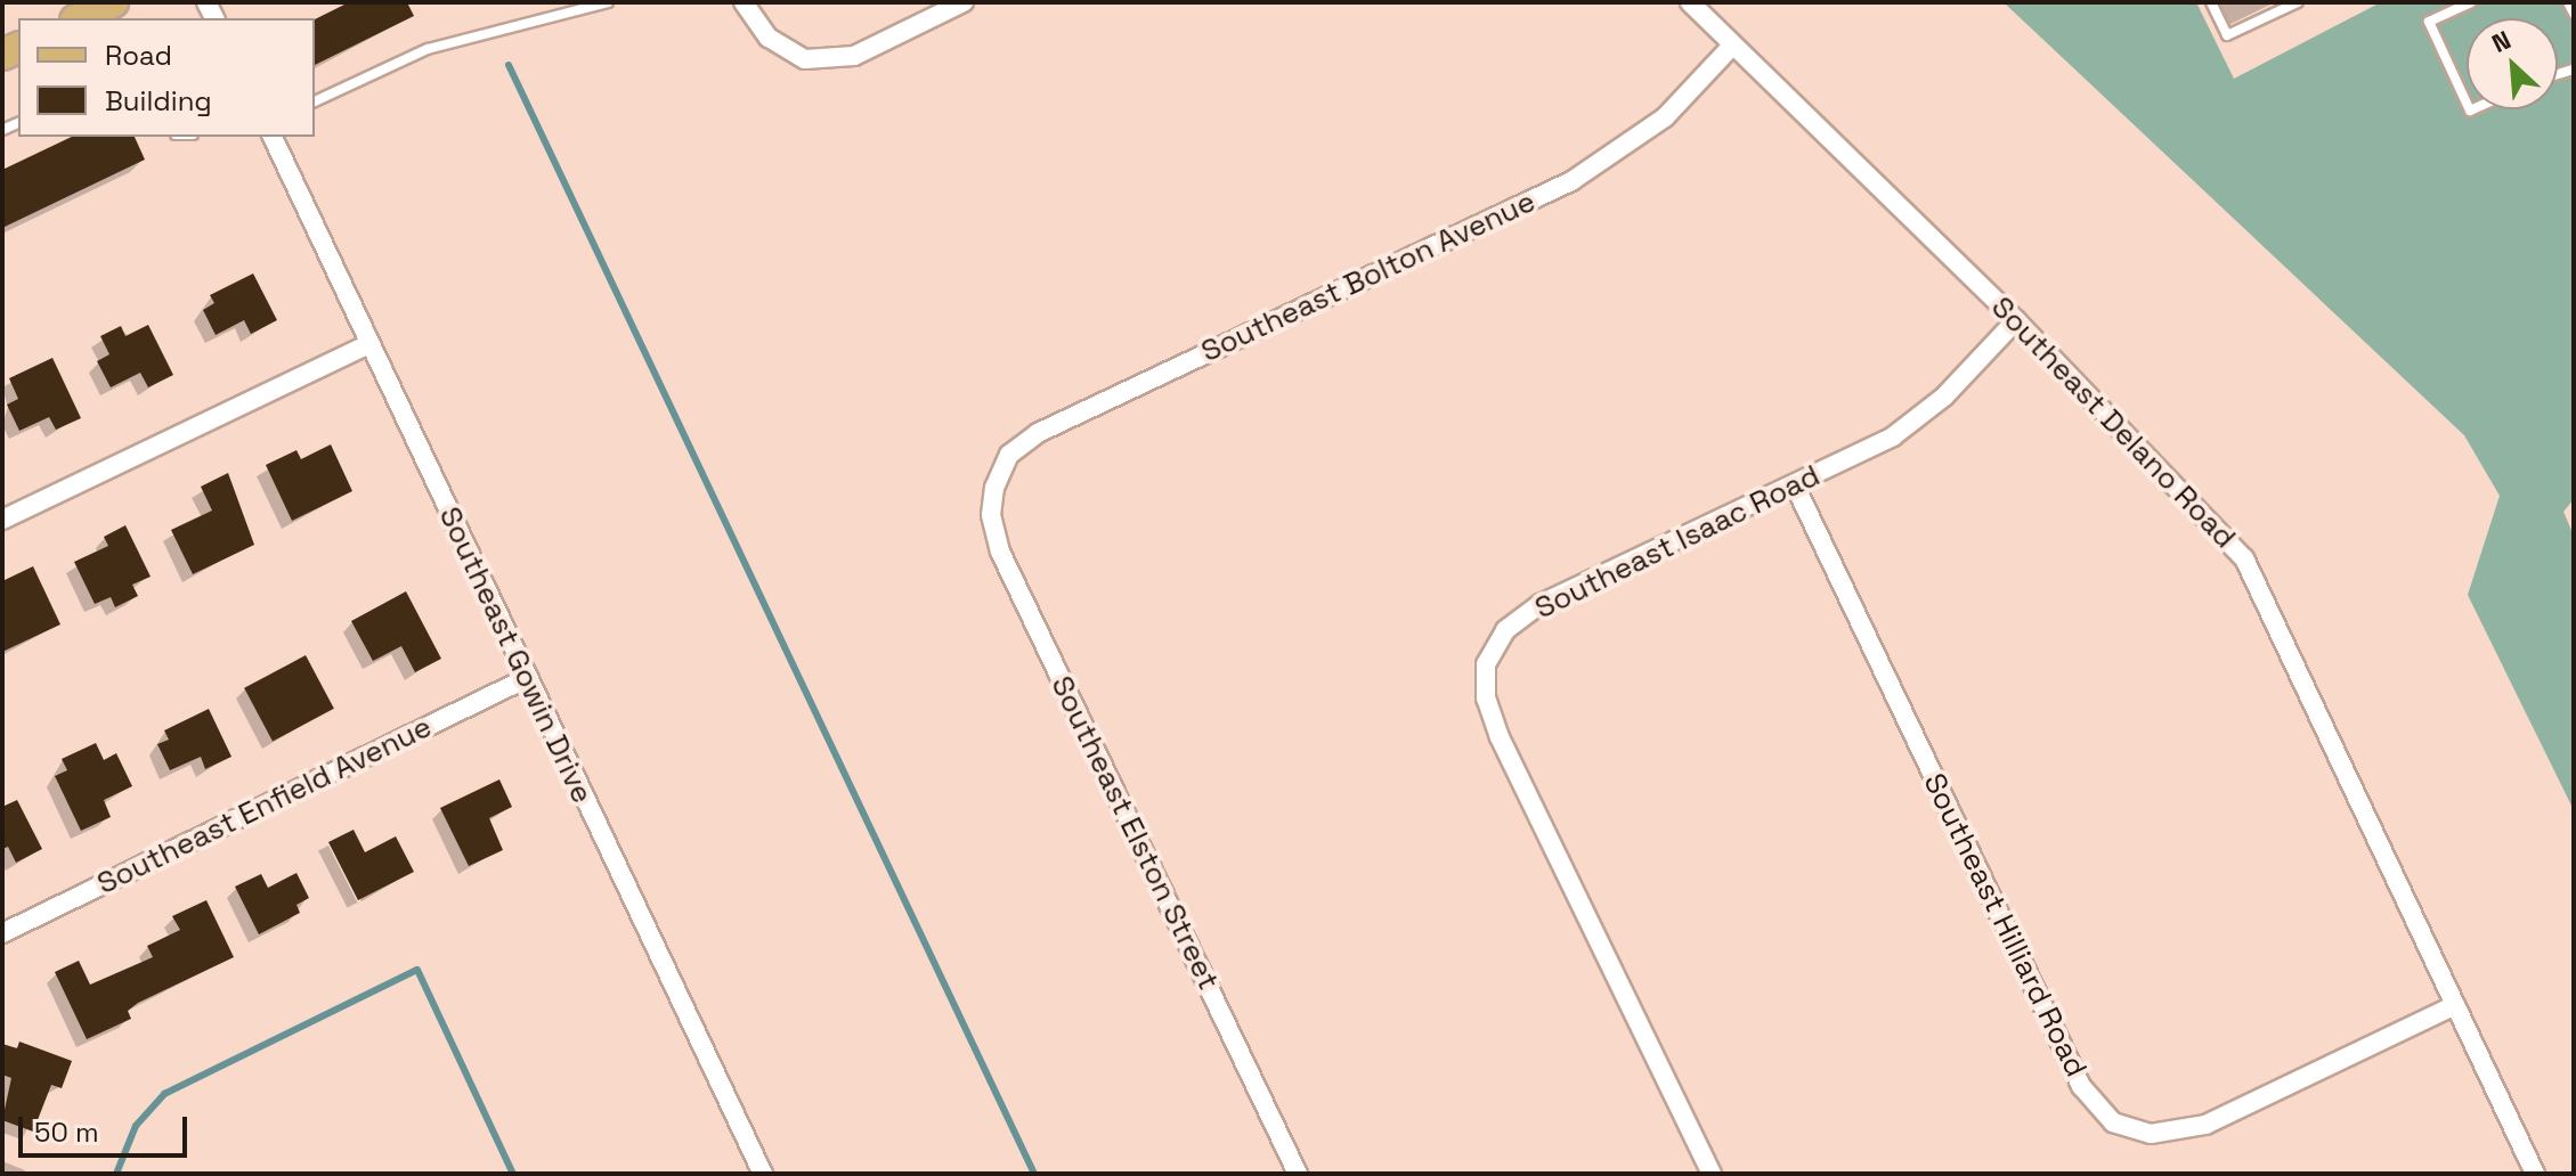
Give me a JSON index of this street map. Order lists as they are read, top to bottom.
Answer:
{
  "streets": {
    "street": [
      "Southeast Bolton Avenue",
      "Southeast Delano Road",
      "Southeast Isaac Road",
      "Southeast Gowin Drive",
      "Southeast Enfield Avenue",
      "Southeast Elston Street",
      "Southeast Hilliard Road"
    ]
  },
  "crossings": [
    ["Southeast Bolton Avenue", "Southeast Delano Road"],
    ["Southeast Bolton Avenue", "Southeast Elston Street"],
    ["Southeast Delano Road", "Southeast Isaac Road"],
    ["Southeast Delano Road", "Southeast Hilliard Road"],
    ["Southeast Isaac Road", "Southeast Hilliard Road"],
    ["Southeast Gowin Drive", "Southeast Enfield Avenue"]
  ],
  "legend": ["Road", "Building"],
  "scale_bar": "50 m",
  "north": "top left"
}
